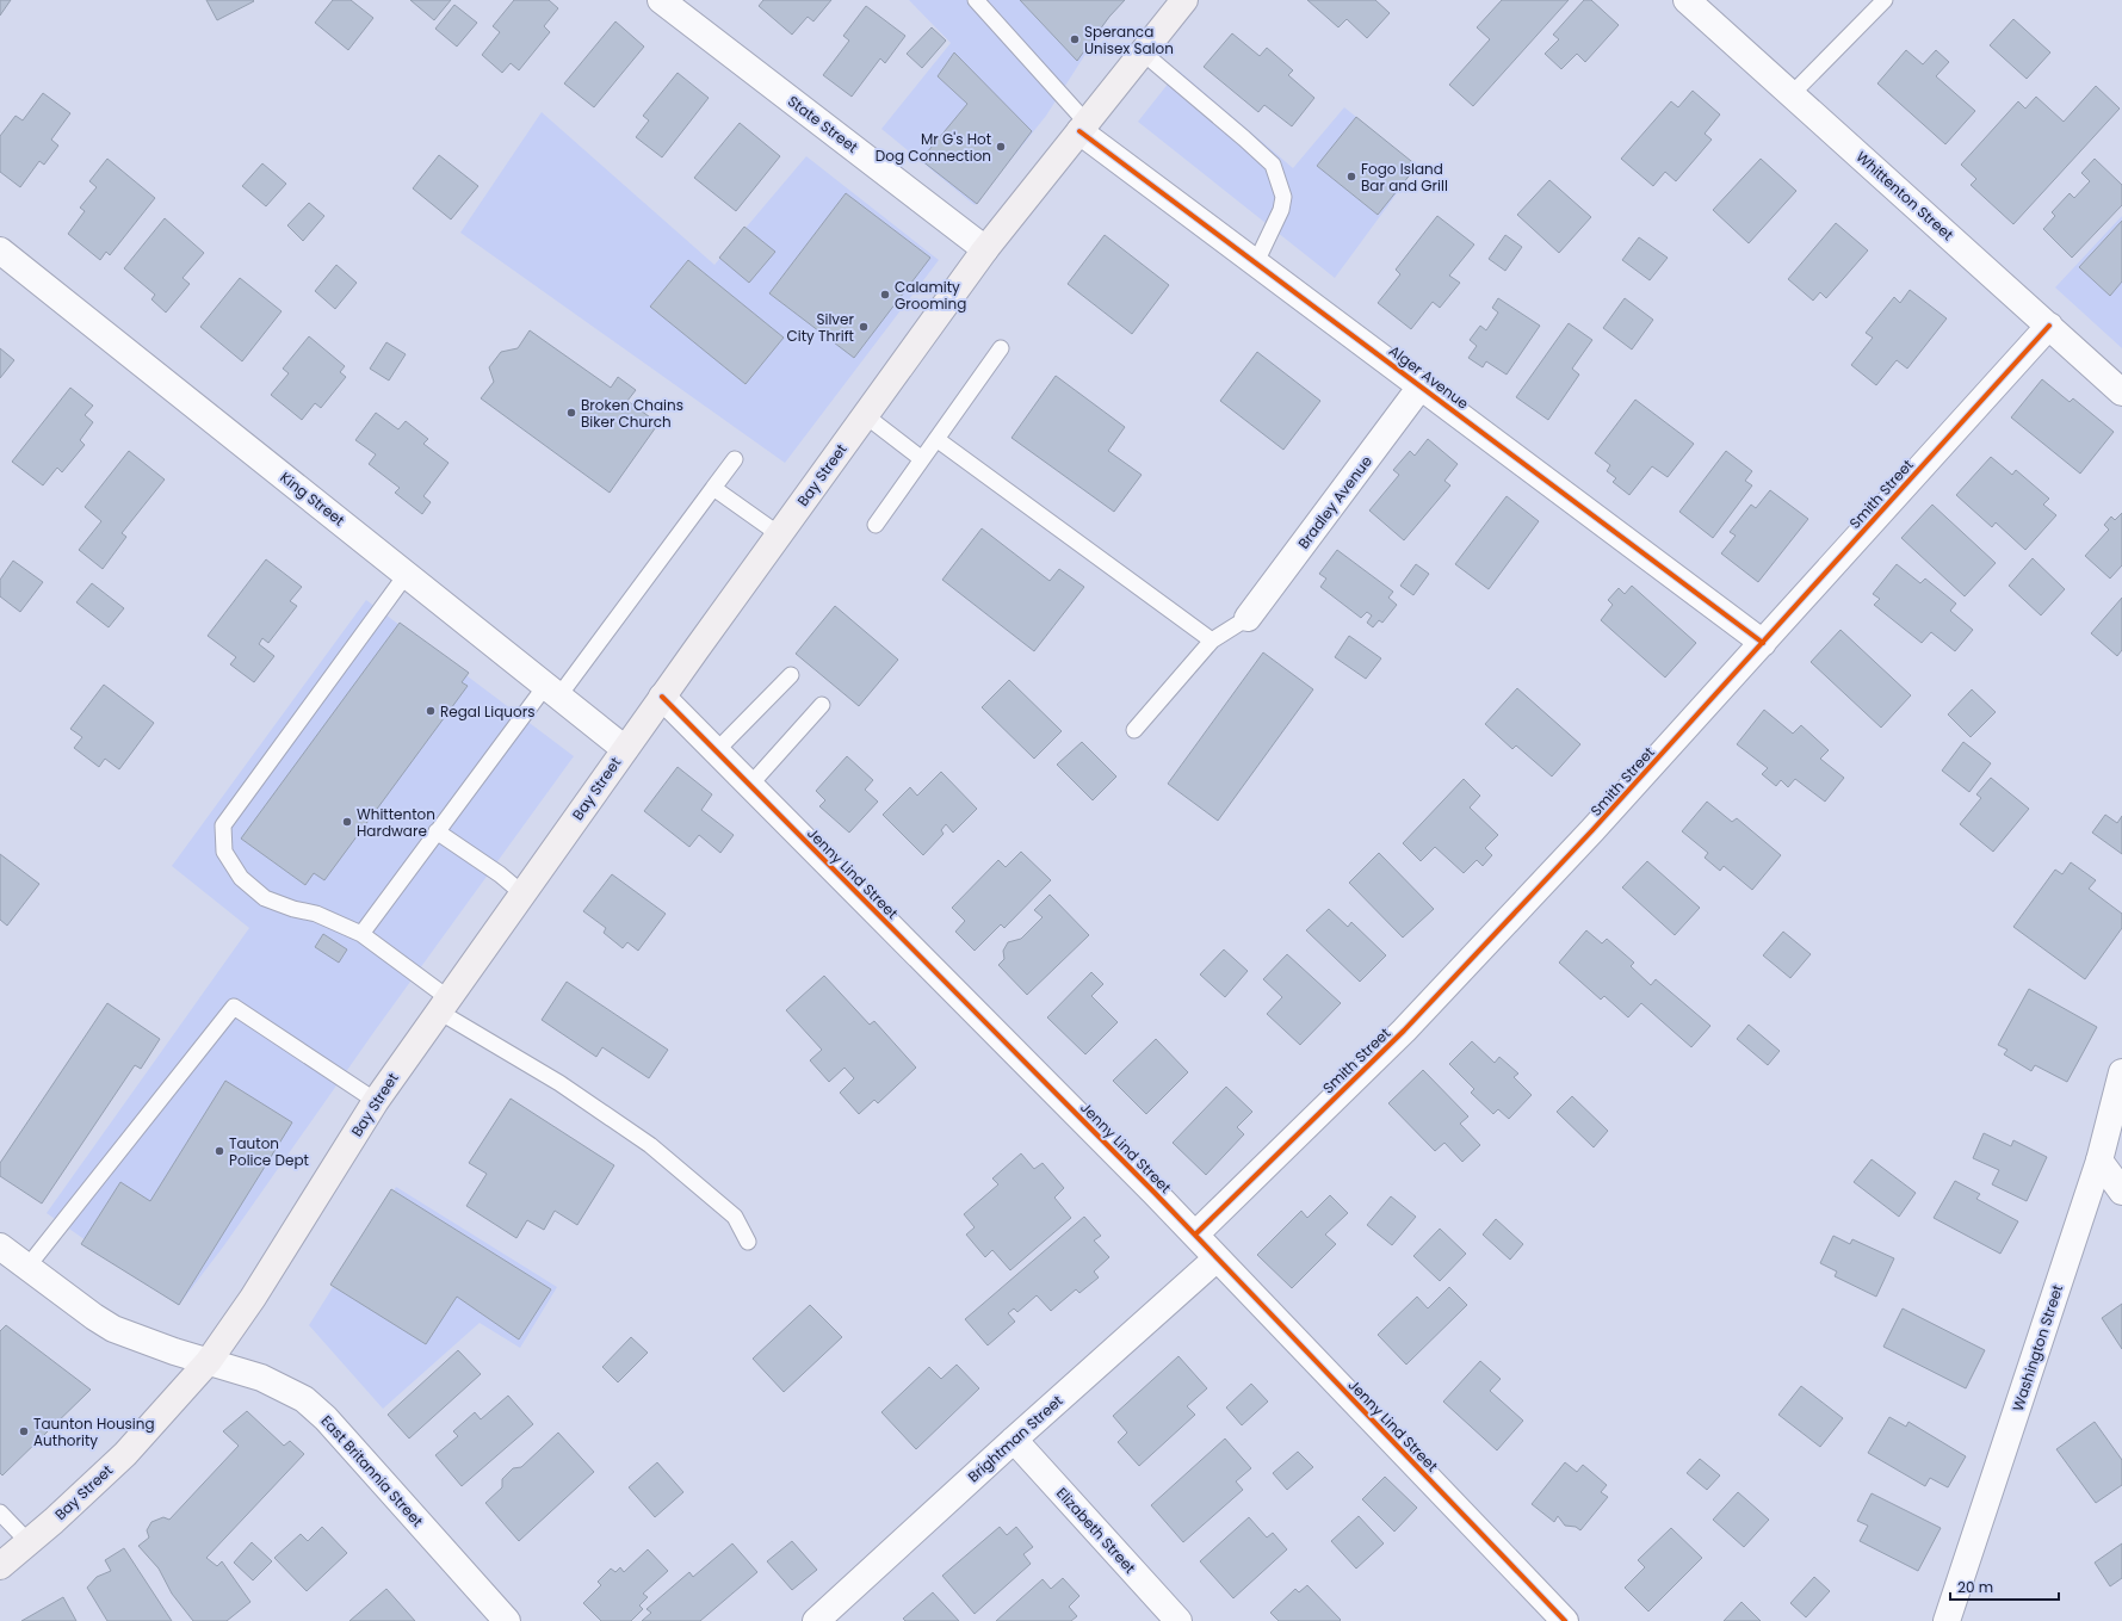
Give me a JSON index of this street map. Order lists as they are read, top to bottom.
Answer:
{
  "streets": {
    "main road": ["Bay Street"],
    "street": [
      "State Street",
      "Whittenton Street",
      "Alger Avenue",
      "Smith Street",
      "King Street",
      "Bradley Avenue",
      "Jenny Lind Street",
      "Washington Street",
      "Brightman Street",
      "East Britannia Street",
      "Elizabeth Street"
    ]
  },
  "crossings": [
    ["State Street", "Bay Street"],
    ["Whittenton Street", "Smith Street"],
    ["Alger Avenue", "Bay Street"],
    ["Alger Avenue", "Smith Street"],
    ["Alger Avenue", "Bradley Avenue"],
    ["Bay Street", "King Street"],
    ["Bay Street", "Jenny Lind Street"],
    ["Bay Street", "East Britannia Street"],
    ["Smith Street", "Jenny Lind Street"],
    ["Jenny Lind Street", "Brightman Street"],
    ["Brightman Street", "Elizabeth Street"]
  ],
  "places": [
    "Speranca Unisex Salon",
    "Mr G's Hot Dog Connection",
    "Fogo Island Bar and Grill",
    "Calamity Grooming",
    "Silver City Thrift",
    "Broken Chains Biker Church",
    "Regal Liquors",
    "Whittenton Hardware",
    "Tauton Police Dept",
    "Taunton Housing Authority"
  ],
  "scale_bar": "20 m"
}
